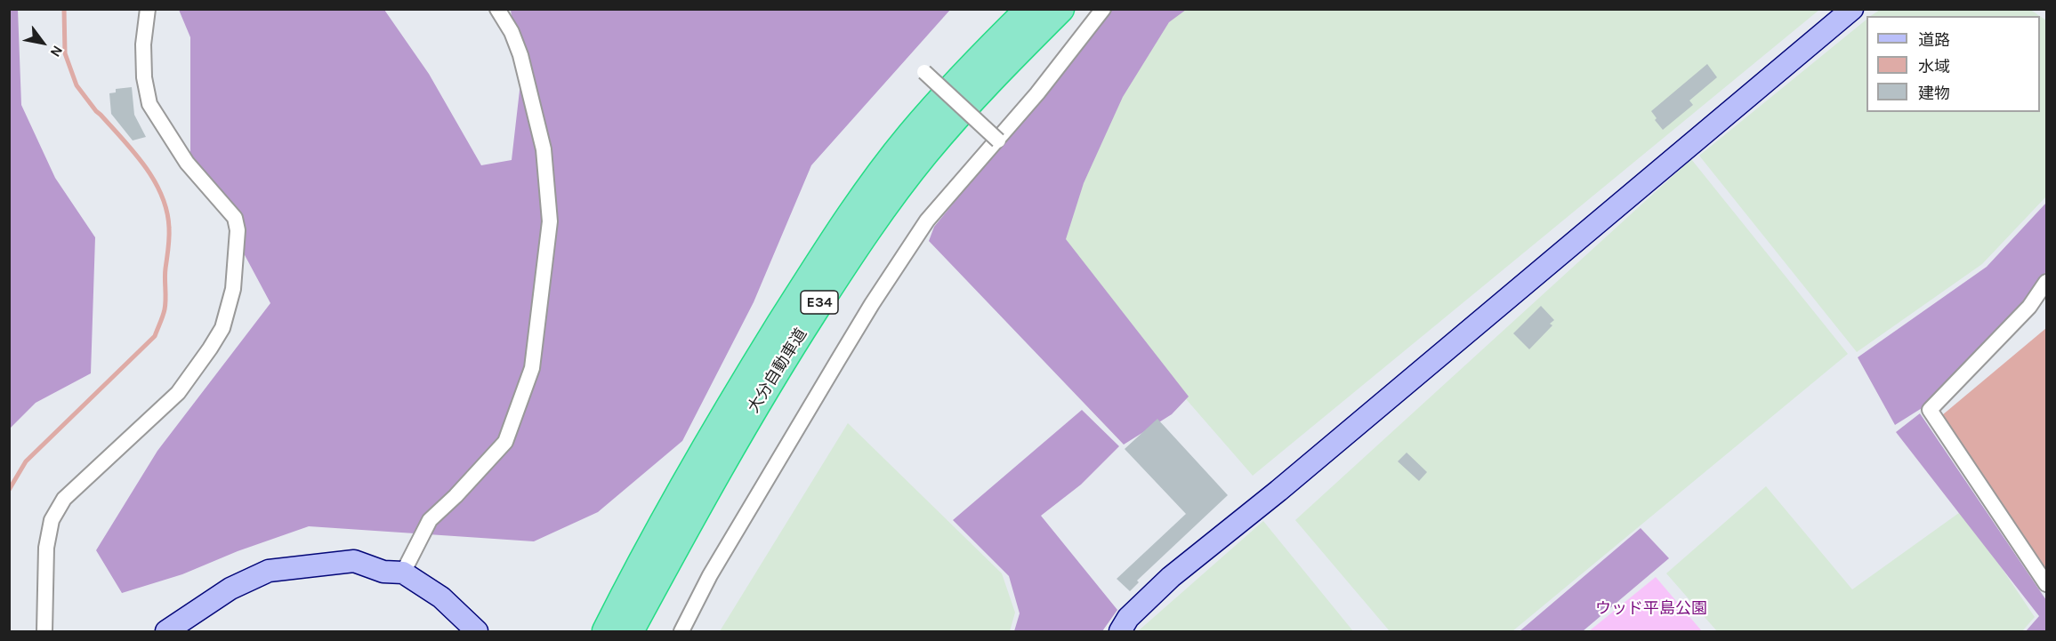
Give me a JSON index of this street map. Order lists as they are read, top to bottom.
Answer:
{
  "streets": {
    "highway": ["E34", "大分自動車道"]
  },
  "parks": ["ウッド平島公園"],
  "legend": ["道路", "水域", "建物"],
  "north": "bottom right"
}
